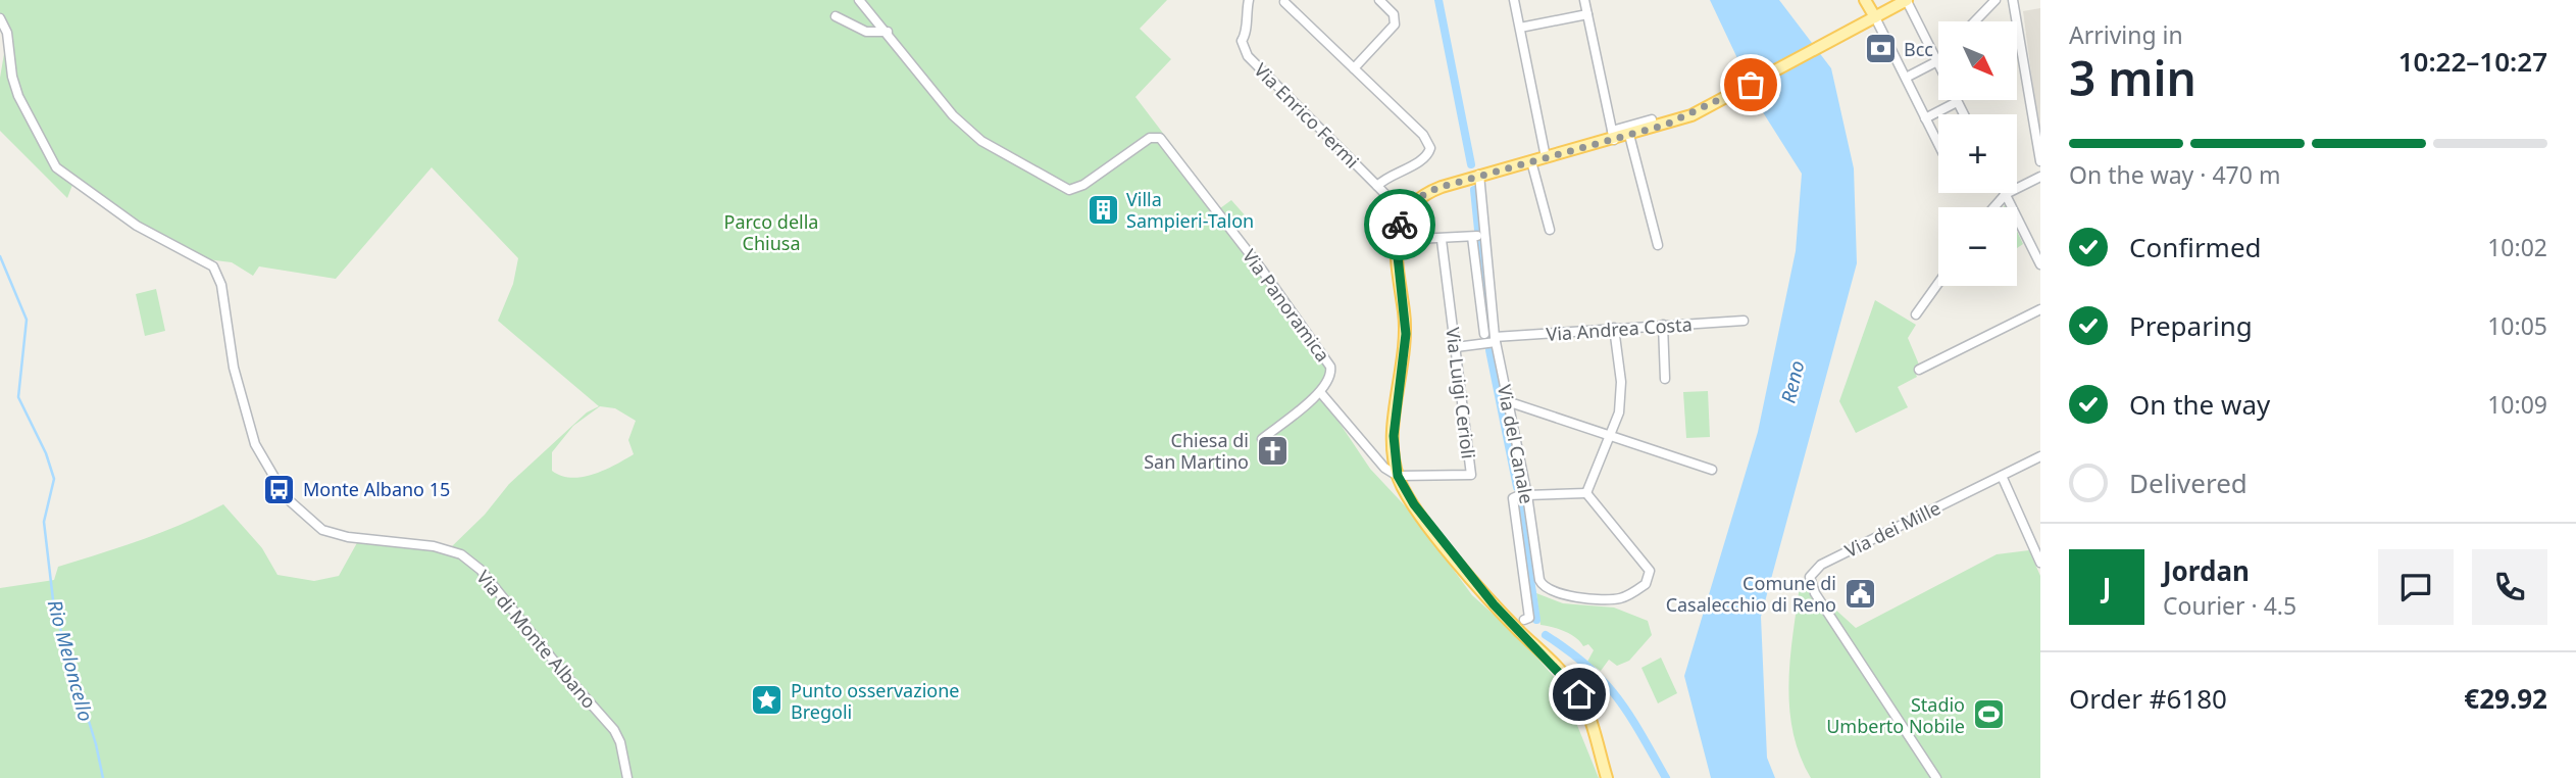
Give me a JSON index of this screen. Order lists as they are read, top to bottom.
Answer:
{
  "streets": {
    "street": [
      "Via Enrico Fermi",
      "Via Panoramica",
      "Via Andrea Costa",
      "Via Luigi Cerioli",
      "Via del Canale",
      "Via dei Mille",
      "Via di Monte Albano"
    ]
  },
  "crossings": [
    ["Via Panoramica", "Via Luigi Cerioli"],
    ["Via Andrea Costa", "Via Luigi Cerioli"],
    ["Via Andrea Costa", "Via del Canale"]
  ],
  "water": ["Reno", "Rio Meloncello"],
  "parks": ["Parco della Chiusa"],
  "places": {
    "bank": ["Bcc"],
    "building": ["Villa Sampieri-Talon"],
    "church": ["Chiesa di San Martino"],
    "bus stop": ["Monte Albano 15"],
    "public building": ["Comune di Casalecchio di Reno"],
    "place": ["Punto osservazione Bregoli"],
    "sports": ["Stadio Umberto Nobile"]
  },
  "north": "bottom right",
  "page": {
    "heading": ["3 min", "Arriving in", "10:22–10:27"],
    "panel": [
      "Jordan",
      "Courier · 4.5",
      "Order #6180",
      "€29.92"
    ],
    "map_buttons": ["+", "−"],
    "bar": "On the way · 470 m",
    "list": [
      ["Confirmed", "10:02"],
      ["Preparing", "10:05"],
      ["On the way", "10:09"],
      "Delivered"
    ],
    "round": "J"
  }
}
